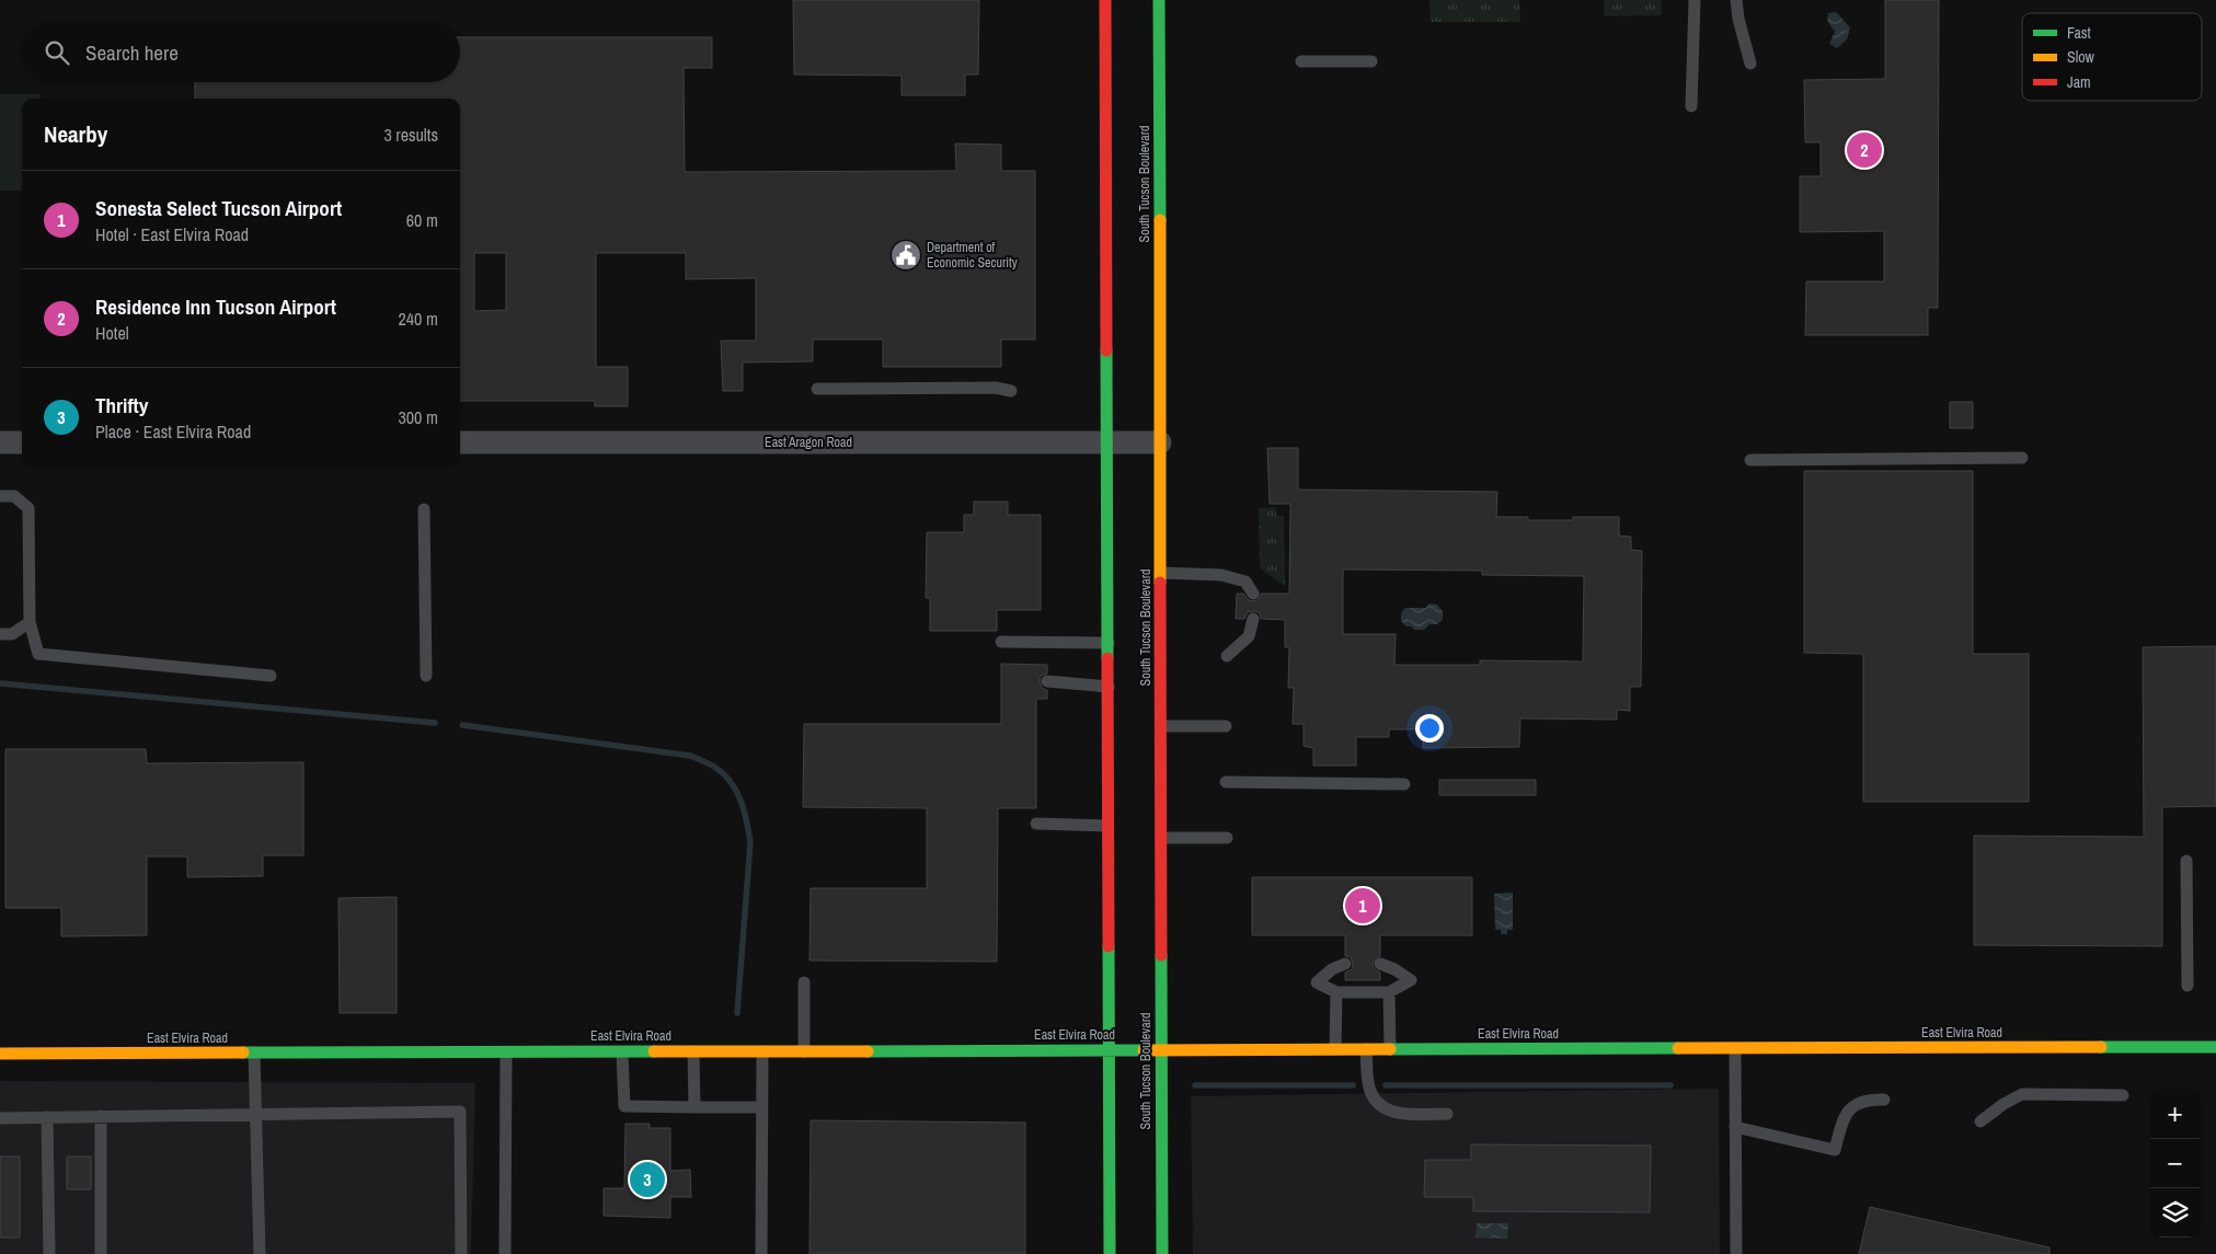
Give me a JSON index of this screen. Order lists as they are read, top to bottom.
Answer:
{
  "streets": {
    "main road": ["South Tucson Boulevard", "East Elvira Road"],
    "street": ["East Aragon Road"]
  },
  "crossings": [
    ["South Tucson Boulevard", "East Aragon Road"],
    ["South Tucson Boulevard", "East Elvira Road"]
  ],
  "places": {
    "public building": ["Department of Economic Security"]
  },
  "legend": ["Fast", "Slow", "Jam"],
  "page": {
    "search": "Search here",
    "heading": ["Nearby", "3 results"],
    "pins": ["2", "1", "3"],
    "list": [
      {
        "mark": "1",
        "name": "Sonesta Select Tucson Airport",
        "note": "Hotel · East Elvira Road",
        "value": "60 m"
      },
      {
        "mark": "2",
        "name": "Residence Inn Tucson Airport",
        "note": "Hotel",
        "value": "240 m"
      },
      {
        "mark": "3",
        "name": "Thrifty",
        "note": "Place · East Elvira Road",
        "value": "300 m"
      }
    ],
    "map_buttons": ["+", "−"]
  }
}
